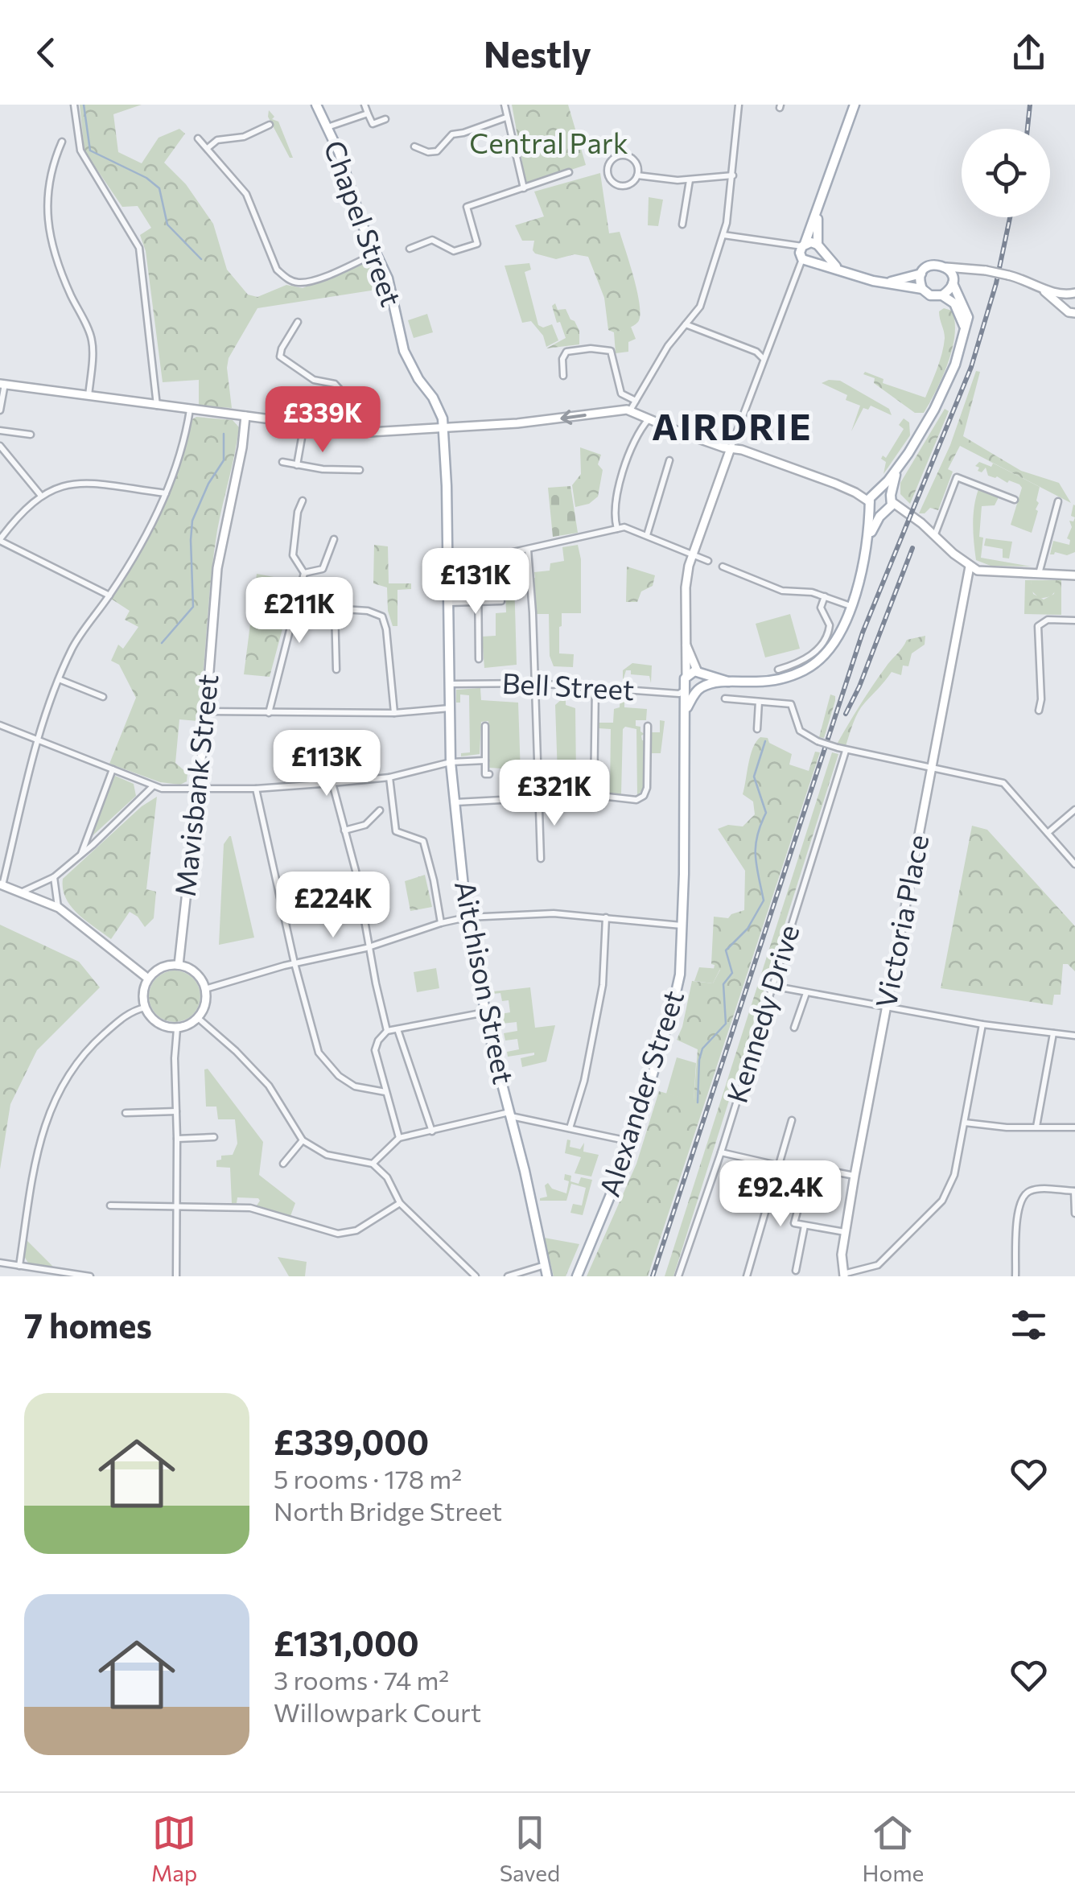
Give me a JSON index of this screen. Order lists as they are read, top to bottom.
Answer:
{
  "streets": {
    "main road": ["Chapel Street", "Aitchison Street", "Alexander Street"],
    "street": [
      "Bell Street",
      "Mavisbank Street",
      "Victoria Place",
      "Kennedy Drive"
    ]
  },
  "crossings": [
    ["Chapel Street", "Aitchison Street"],
    ["Bell Street", "Aitchison Street"],
    ["Bell Street", "Alexander Street"]
  ],
  "districts": ["AIRDRIE"],
  "parks": ["Central Park"],
  "page": {
    "header": "Nestly",
    "price": [
      "£339K",
      "£131K",
      "£211K",
      "£113K",
      "£321K",
      "£224K",
      "£92.4K"
    ],
    "heading": "7 homes",
    "list": [
      {
        "name": "£339,000",
        "note": "5 rooms · 178 m² · North Bridge Street"
      },
      {
        "name": "£131,000",
        "note": "3 rooms · 74 m² · Willowpark Court"
      }
    ],
    "tabs": ["Map", "Saved", "Home"]
  }
}
